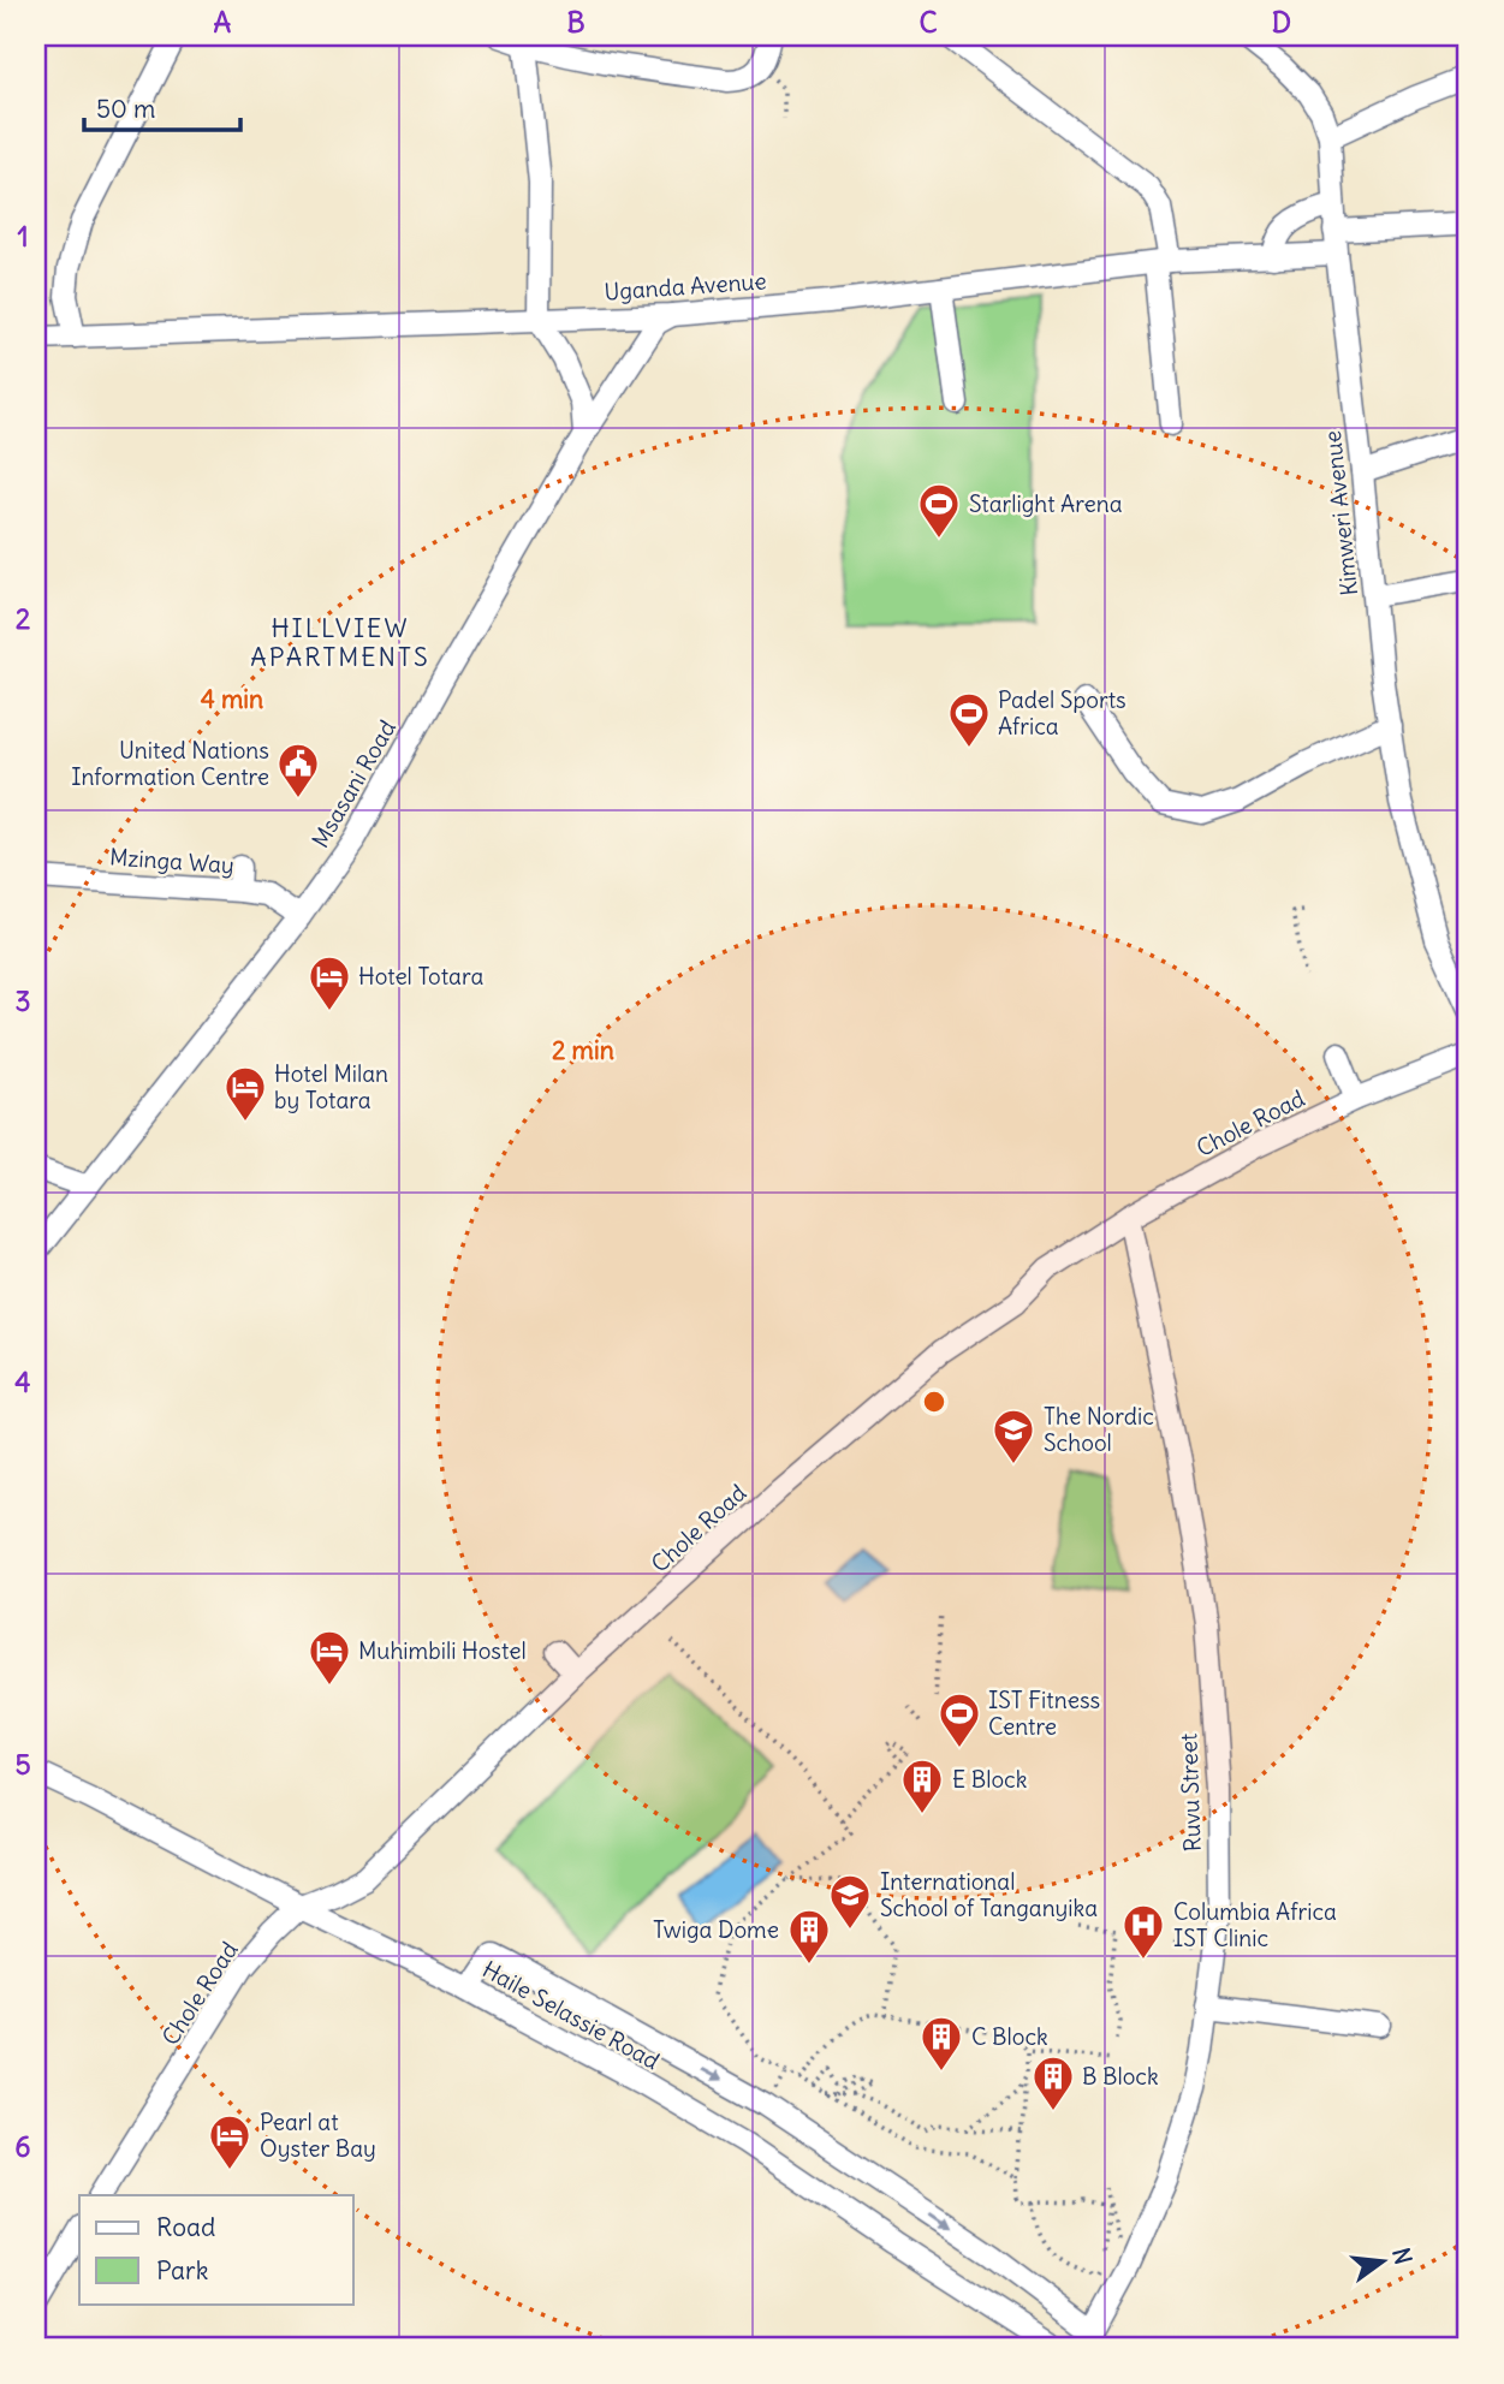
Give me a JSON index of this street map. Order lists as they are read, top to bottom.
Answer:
{
  "streets": {
    "street": [
      "Uganda Avenue",
      "Kimweri Avenue",
      "Msasani Road",
      "Mzinga Way",
      "Chole Road",
      "Ruvu Street",
      "Haile Selassie Road"
    ]
  },
  "crossings": [
    ["Uganda Avenue", "Kimweri Avenue"],
    ["Uganda Avenue", "Msasani Road"],
    ["Msasani Road", "Mzinga Way"],
    ["Chole Road", "Ruvu Street"],
    ["Chole Road", "Haile Selassie Road"]
  ],
  "districts": ["HILLVIEW APARTMENTS"],
  "places": {
    "sports": ["Starlight Arena", "Padel Sports Africa", "IST Fitness Centre"],
    "public building": ["United Nations Information Centre"],
    "hotel": [
      "Hotel Totara",
      "Hotel Milan by Totara",
      "Muhimbili Hostel",
      "Pearl at Oyster Bay"
    ],
    "school or university": ["The Nordic School", "International School of Tanganyika"],
    "building": [
      "E Block",
      "Twiga Dome",
      "C Block",
      "B Block"
    ],
    "hospital": ["Columbia Africa IST Clinic"]
  },
  "legend": ["Road", "Park"],
  "scale_bar": "50 m",
  "north": "right",
  "grid": {
    "columns": [
      "A",
      "B",
      "C",
      "D"
    ],
    "rows": [
      "1",
      "2",
      "3",
      "4",
      "5",
      "6"
    ]
  },
  "rings": ["4 min", "2 min"]
}
